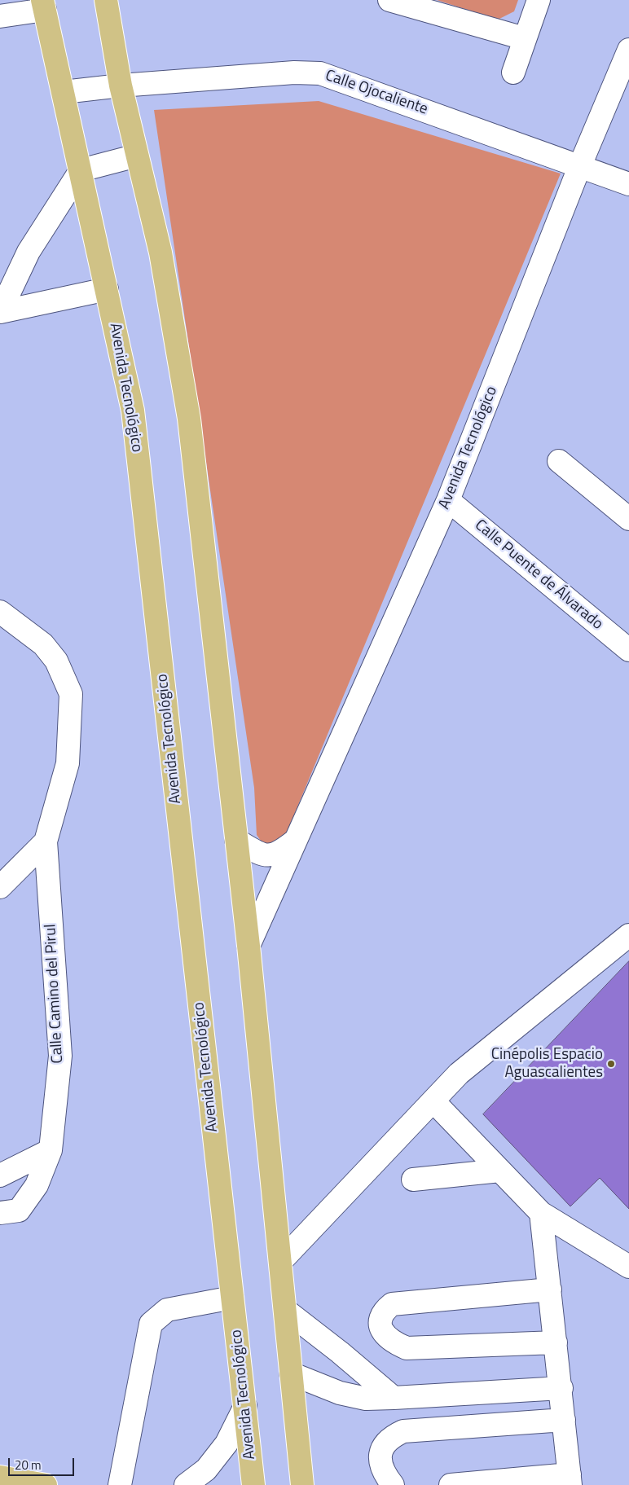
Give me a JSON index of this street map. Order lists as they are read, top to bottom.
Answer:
{
  "streets": {
    "main road": ["Avenida Tecnológico"],
    "street": ["Calle Ojocaliente", "Calle Puente de Álvarado", "Calle Camino del Pirul"]
  },
  "crossings": [
    ["Calle Ojocaliente", "Avenida Tecnológico"],
    ["Avenida Tecnológico", "Calle Puente de Álvarado"]
  ],
  "places": ["Cinépolis Espacio Aguascalientes"],
  "scale_bar": "20 m"
}
